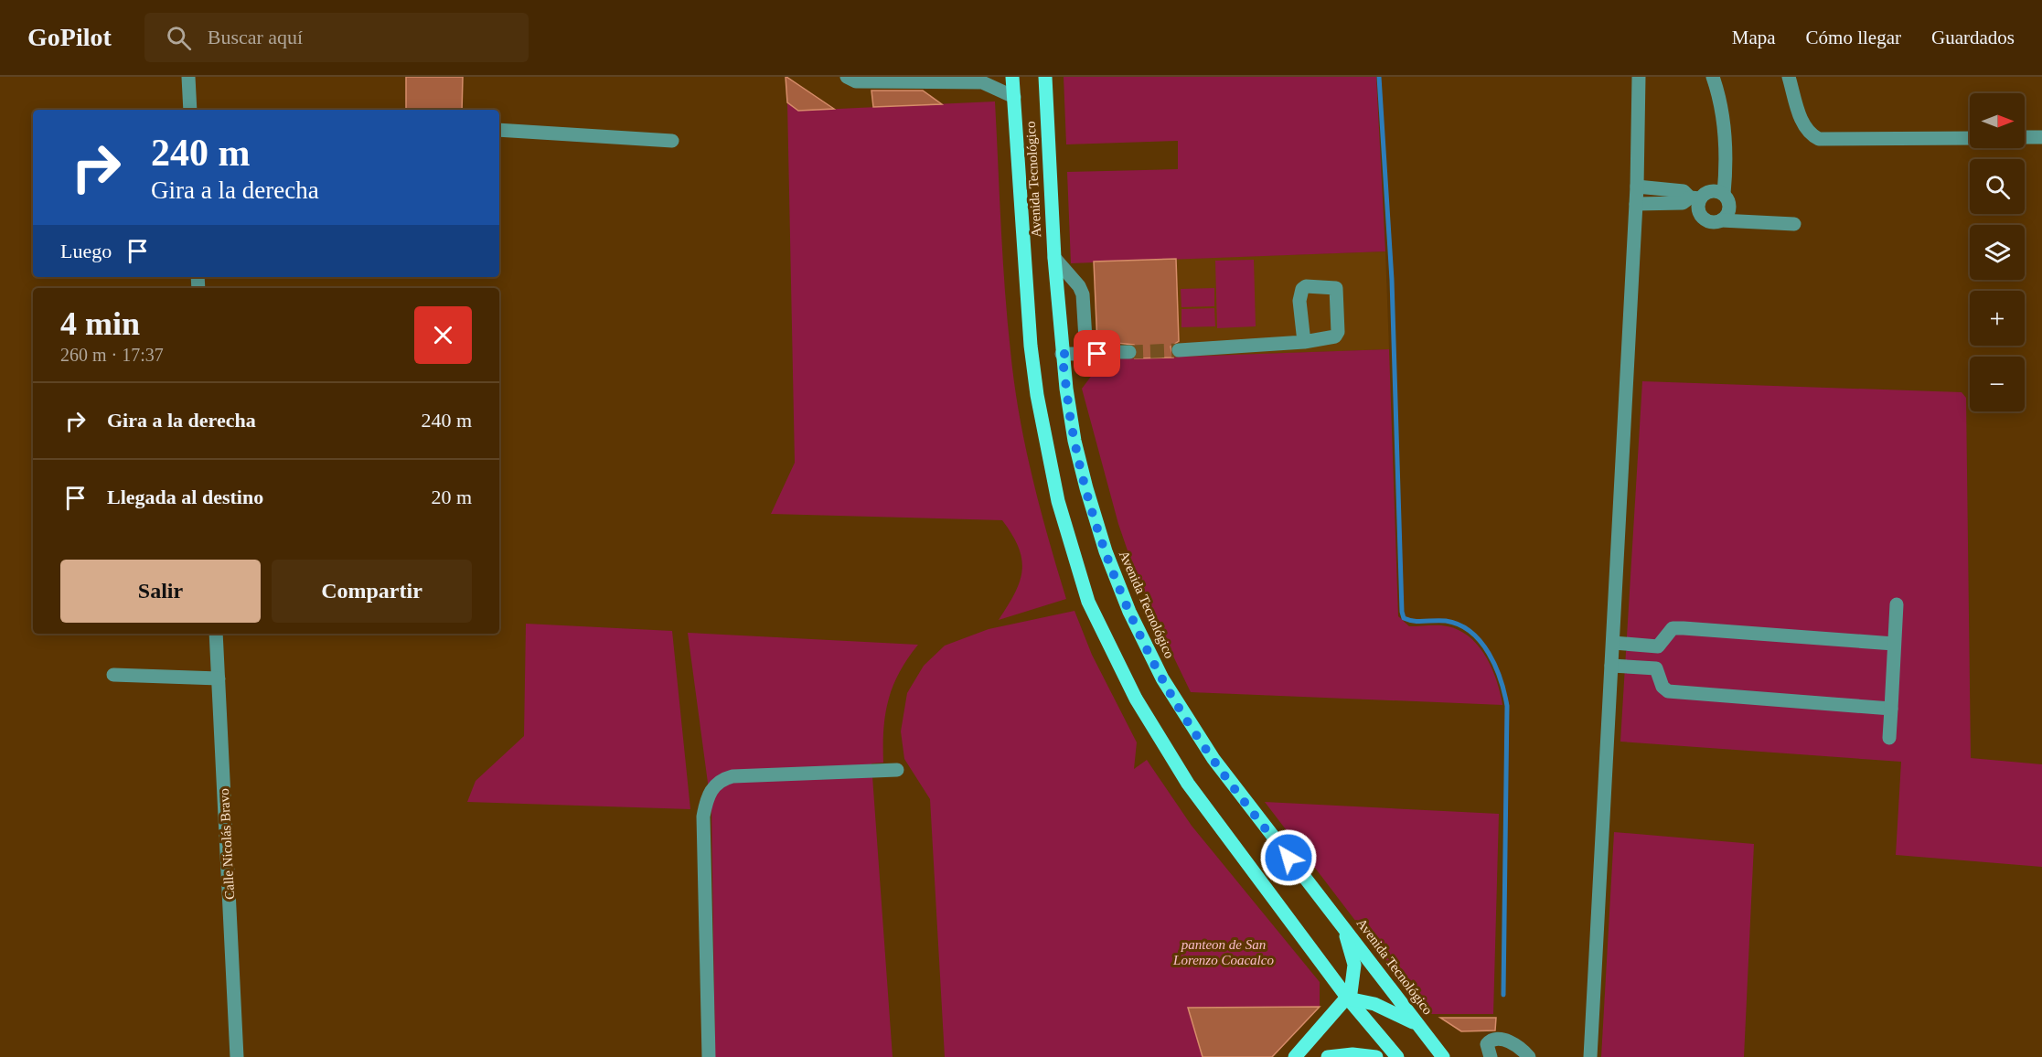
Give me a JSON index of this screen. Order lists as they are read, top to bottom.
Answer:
{
  "streets": {
    "main road": ["Avenida Tecnológico"],
    "street": ["Calle Nicolás Bravo"]
  },
  "parks": ["panteon de San Lorenzo Coacalco"],
  "north": "right",
  "page": {
    "header": "GoPilot",
    "search": "Buscar aquí",
    "nav": ["Mapa", "Cómo llegar", "Guardados"],
    "map_buttons": ["+", "−"],
    "turn": ["240 m", "Gira a la derecha"],
    "then": "Luego",
    "heading": ["4 min", "260 m · 17:37"],
    "list": [
      {
        "name": "Gira a la derecha",
        "value": "240 m"
      },
      {
        "name": "Llegada al destino",
        "value": "20 m"
      }
    ],
    "buttons": ["Salir", "Compartir"]
  }
}
